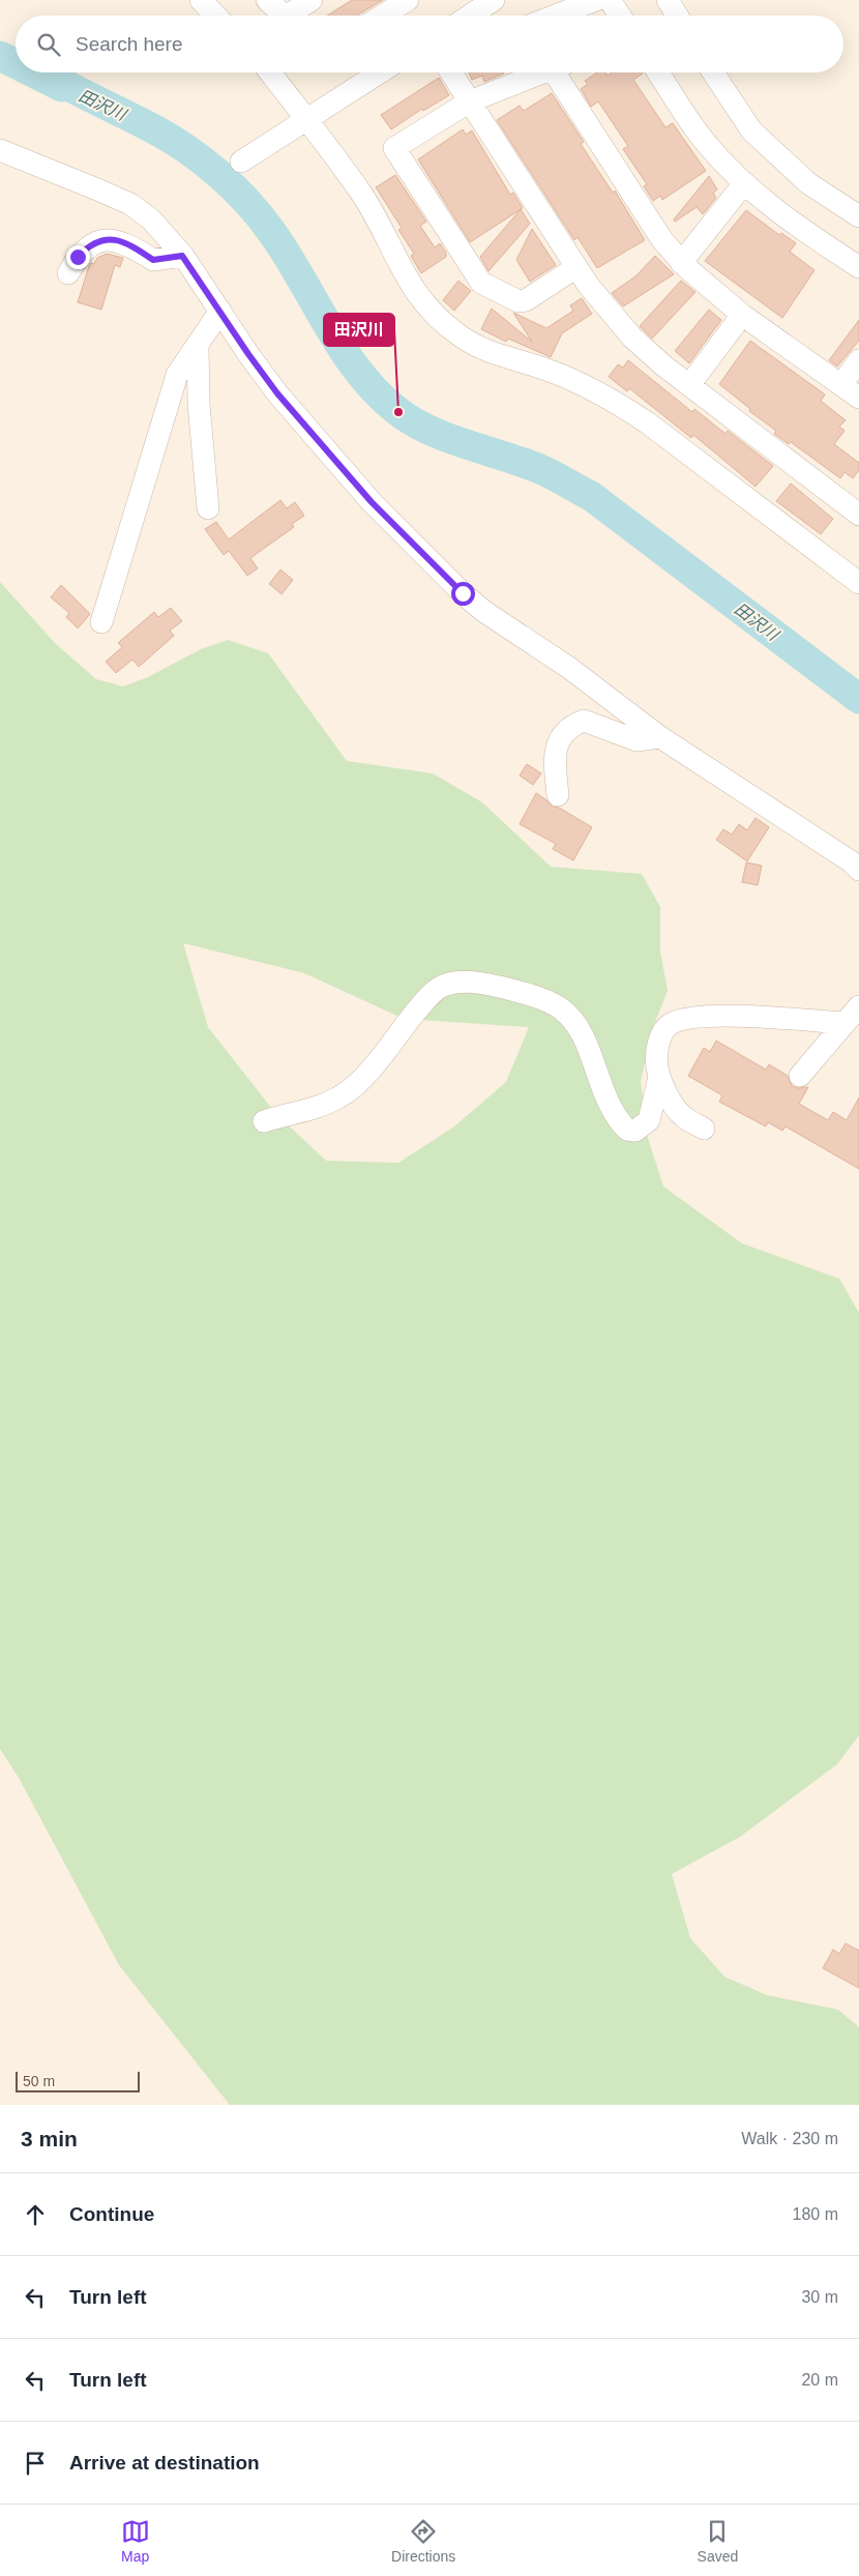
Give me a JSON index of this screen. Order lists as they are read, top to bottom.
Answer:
{
  "water": ["田沢川"],
  "places": ["田沢川"],
  "scale_bar": "50 m",
  "page": {
    "search": "Search here",
    "scale": "50 m",
    "heading": ["3 min", "Walk · 230 m"],
    "list": [
      ["Continue", "180 m"],
      ["Turn left", "30 m"],
      ["Turn left", "20 m"],
      "Arrive at destination"
    ],
    "nav": ["Map", "Directions", "Saved"]
  }
}
